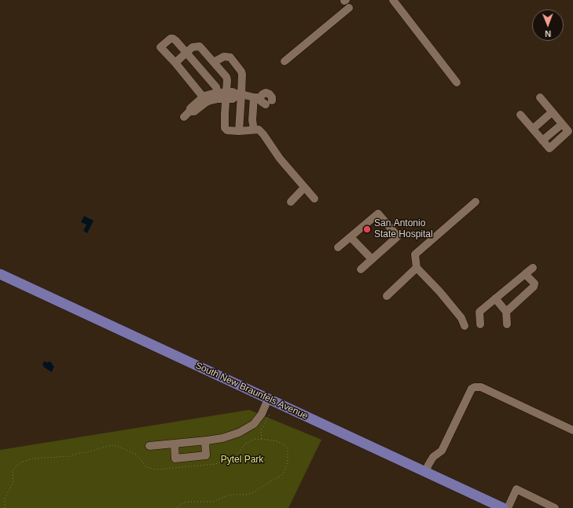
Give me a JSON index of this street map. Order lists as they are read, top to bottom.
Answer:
{
  "streets": {
    "main road": ["South New Braunfels Avenue"]
  },
  "parks": ["Pytel Park"],
  "places": ["San Antonio State Hospital"],
  "north": "bottom"
}
